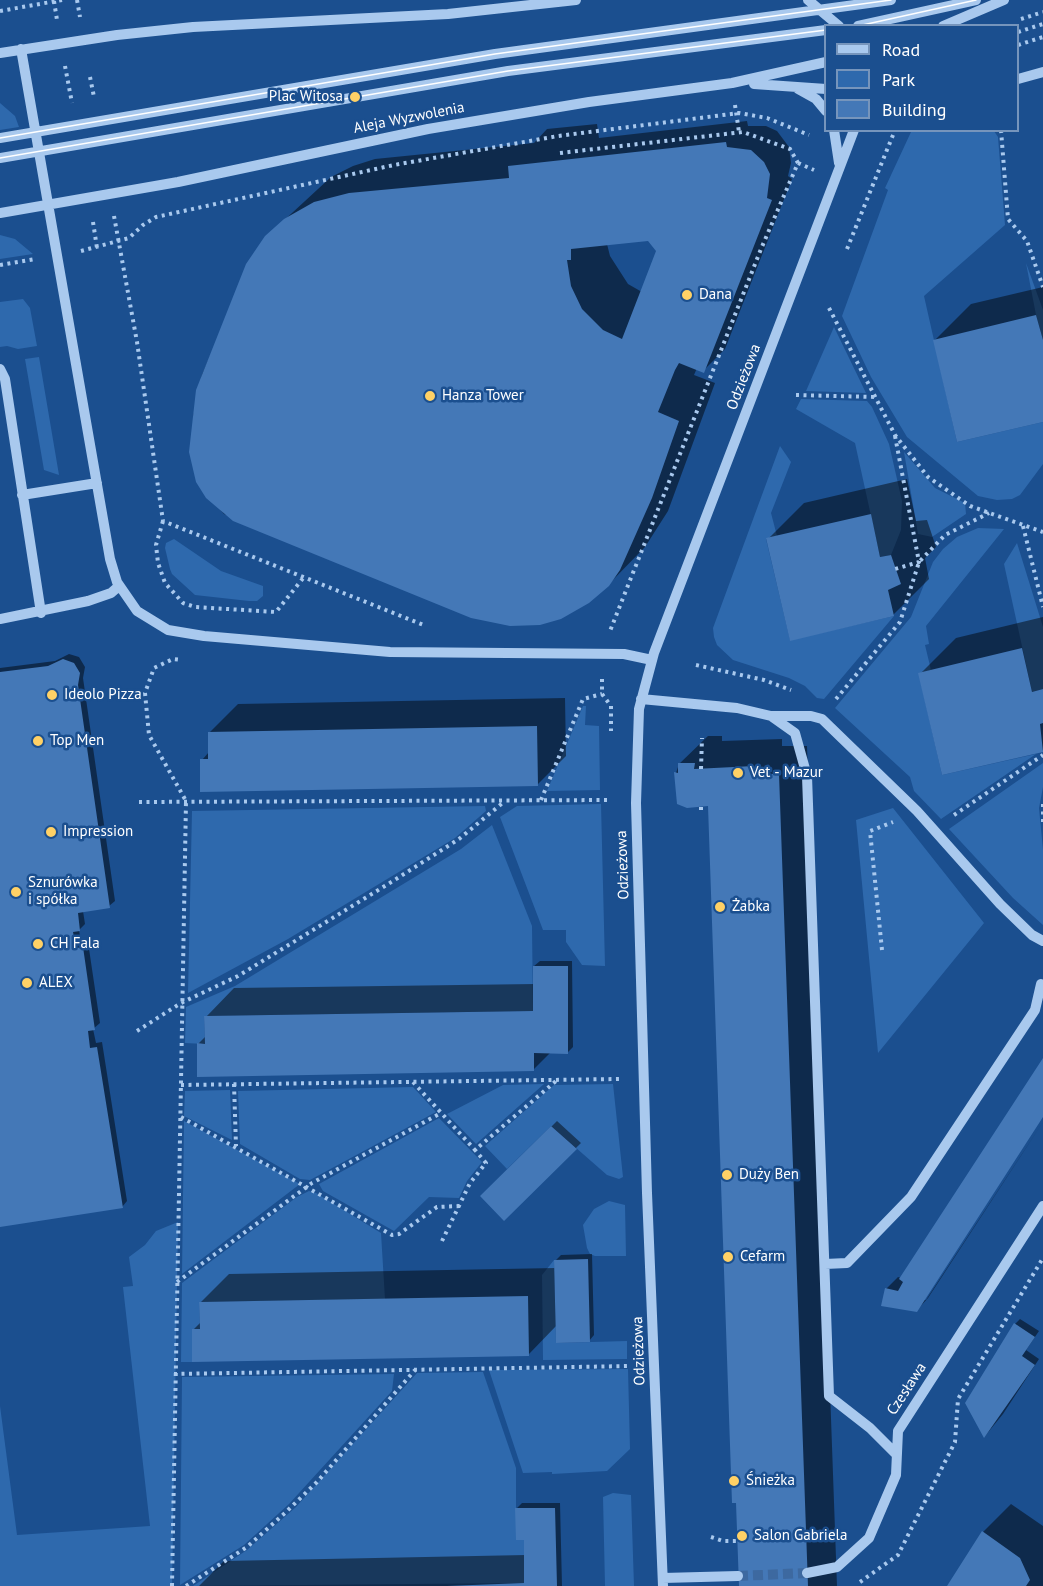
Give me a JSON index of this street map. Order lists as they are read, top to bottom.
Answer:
{
  "streets": {
    "street": ["Aleja Wyzwolenia", "Odzieżowa", "Czesława"]
  },
  "places": [
    "Plac Witosa",
    "Dana",
    "Hanza Tower",
    "Ideolo Pizza",
    "Top Men",
    "Vet - Mazur",
    "Impression",
    "Sznurówka i spółka",
    "Żabka",
    "CH Fala",
    "ALEX",
    "Duży Ben",
    "Cefarm",
    "Śnieżka",
    "Salon Gabriela"
  ],
  "legend": ["Road", "Park", "Building"]
}
